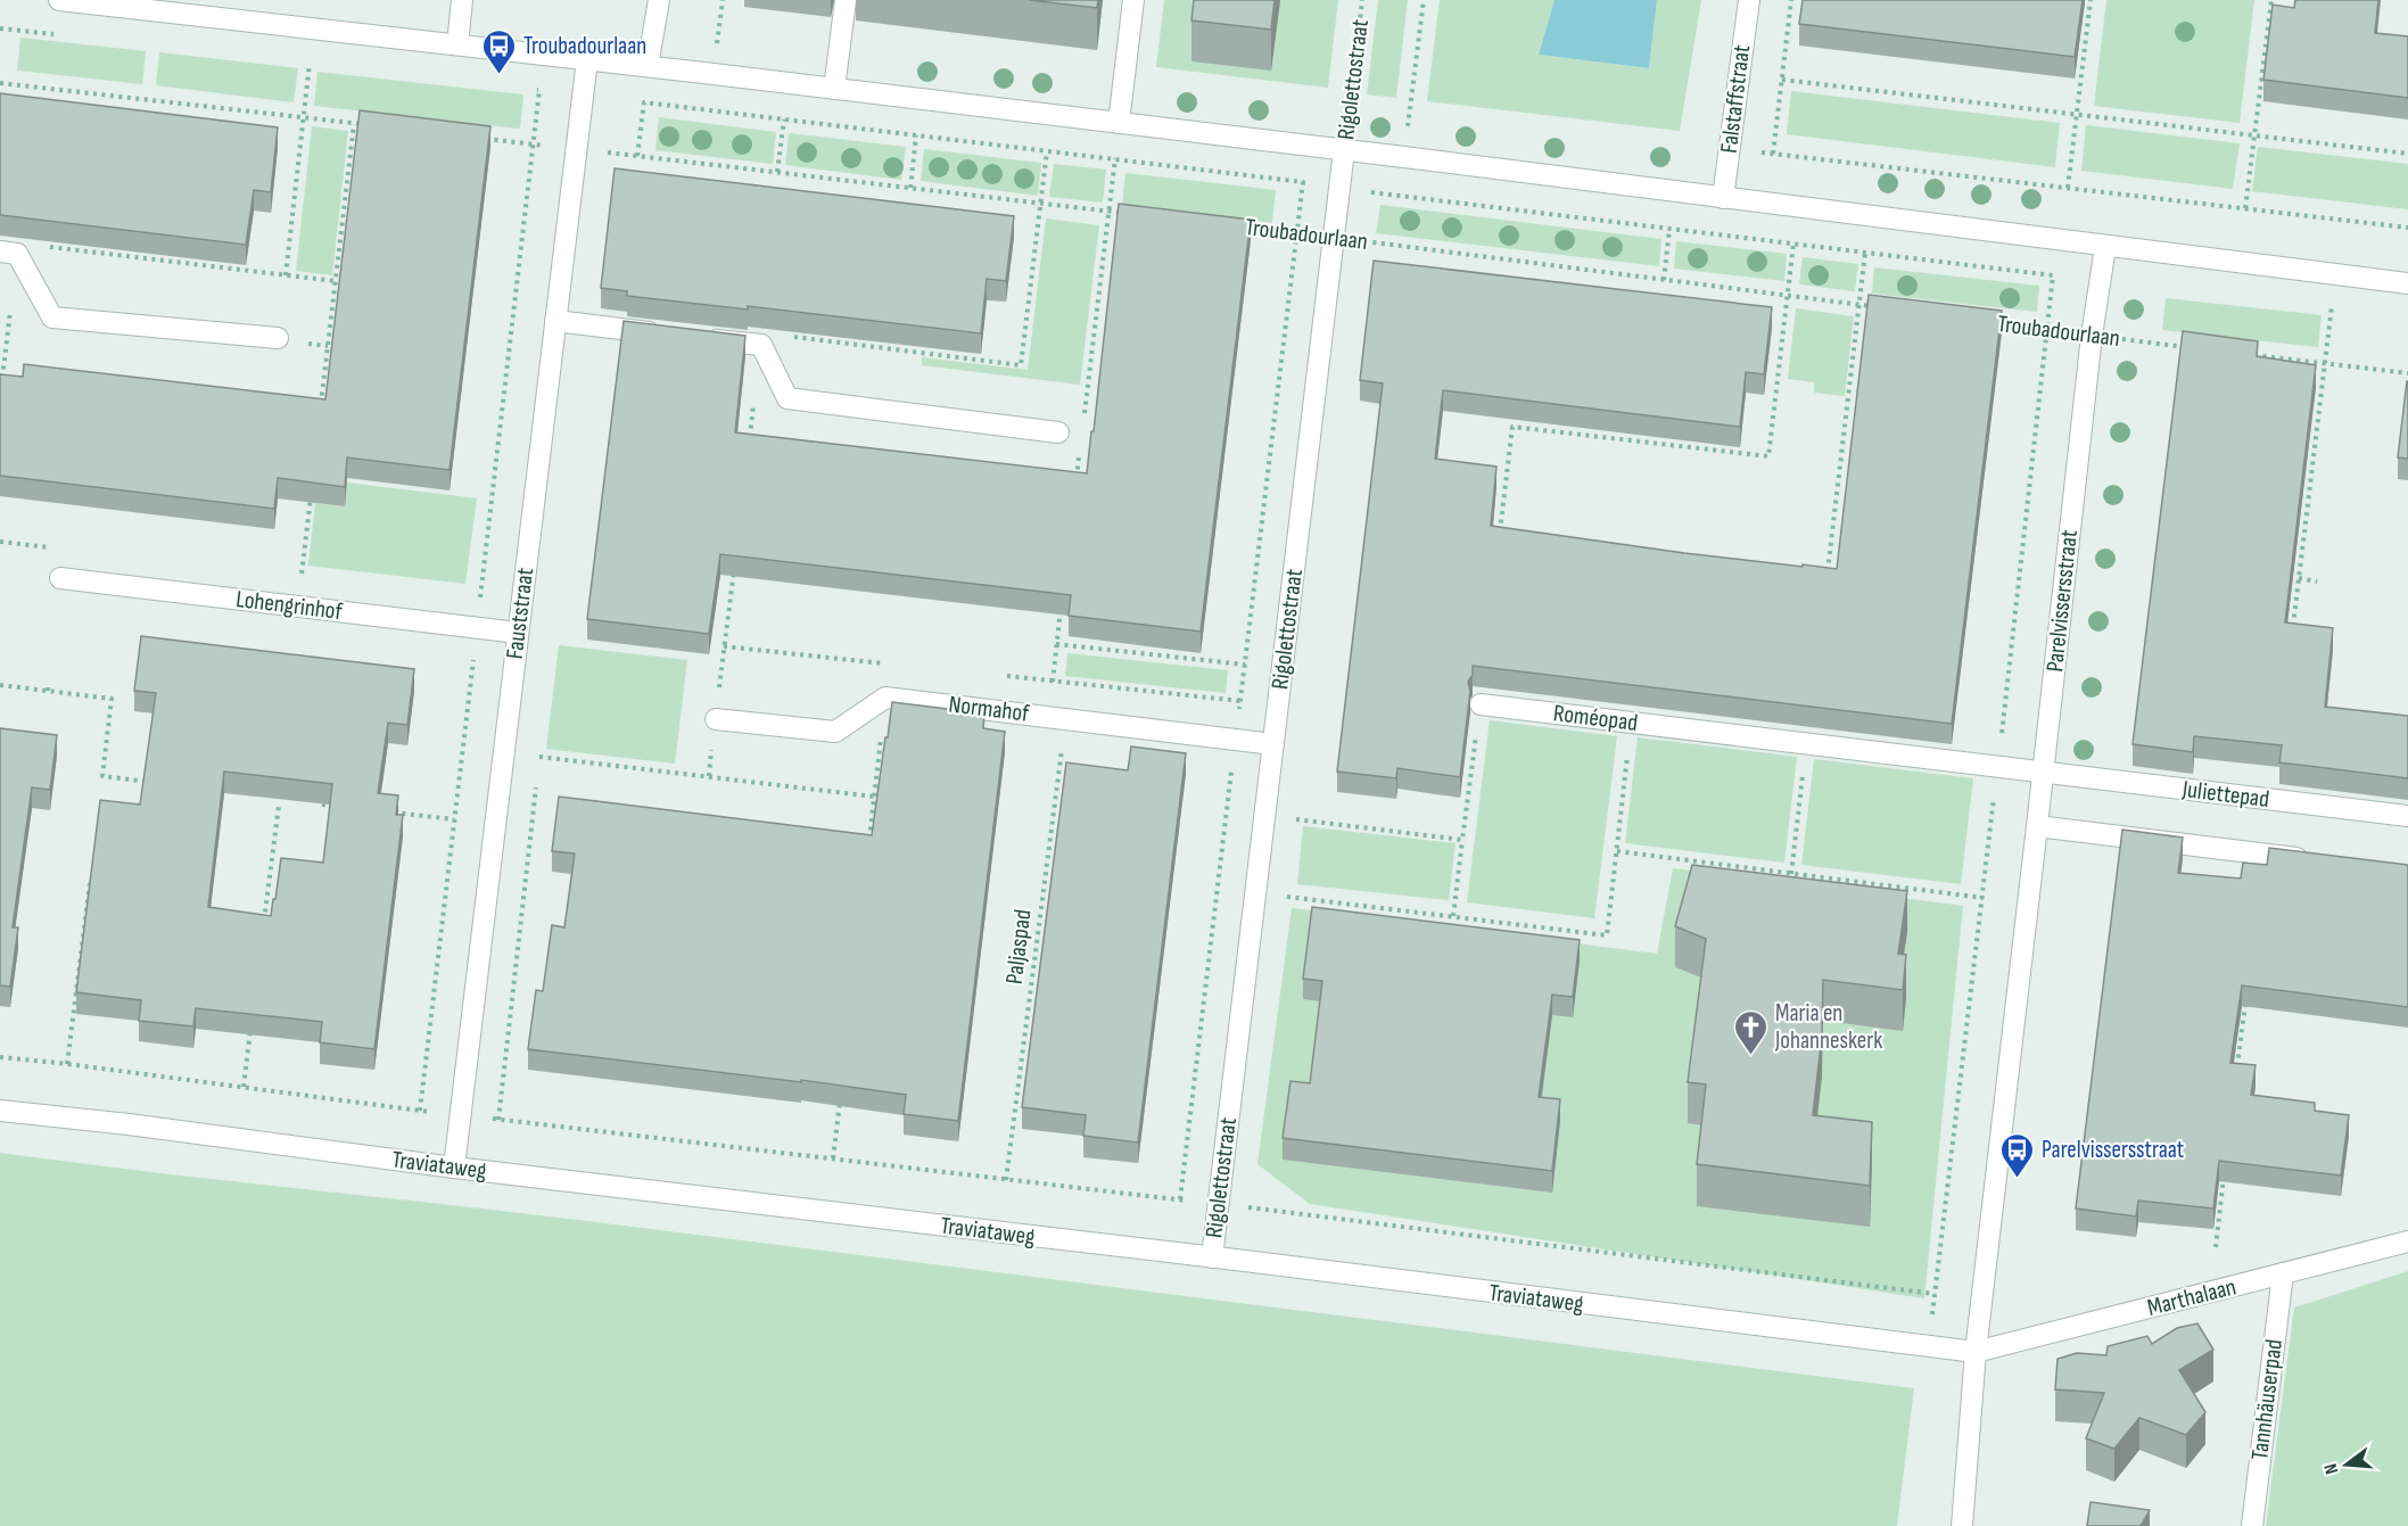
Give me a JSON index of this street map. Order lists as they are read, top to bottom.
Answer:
{
  "streets": {
    "street": [
      "Rigolettostraat",
      "Falstaffstraat",
      "Parelvissersstraat",
      "Lohengrinhof",
      "Fauststraat",
      "Normahof",
      "Roméopad",
      "Juliettepad",
      "Traviataweg",
      "Marthalaan",
      "Tannhäuserpad"
    ],
    "path": ["Troubadourlaan", "Paljaspad"]
  },
  "crossings": [
    ["Rigolettostraat", "Troubadourlaan"],
    ["Rigolettostraat", "Normahof"],
    ["Rigolettostraat", "Traviataweg"],
    ["Troubadourlaan", "Parelvissersstraat"],
    ["Parelvissersstraat", "Roméopad"],
    ["Parelvissersstraat", "Juliettepad"],
    ["Parelvissersstraat", "Traviataweg"],
    ["Parelvissersstraat", "Marthalaan"],
    ["Lohengrinhof", "Fauststraat"],
    ["Fauststraat", "Traviataweg"],
    ["Normahof", "Paljaspad"],
    ["Roméopad", "Juliettepad"],
    ["Traviataweg", "Marthalaan"],
    ["Marthalaan", "Tannhäuserpad"]
  ],
  "places": {
    "bus stop": ["Troubadourlaan", "Parelvissersstraat"],
    "church": ["Maria en Johanneskerk"]
  },
  "north": "left"
}
